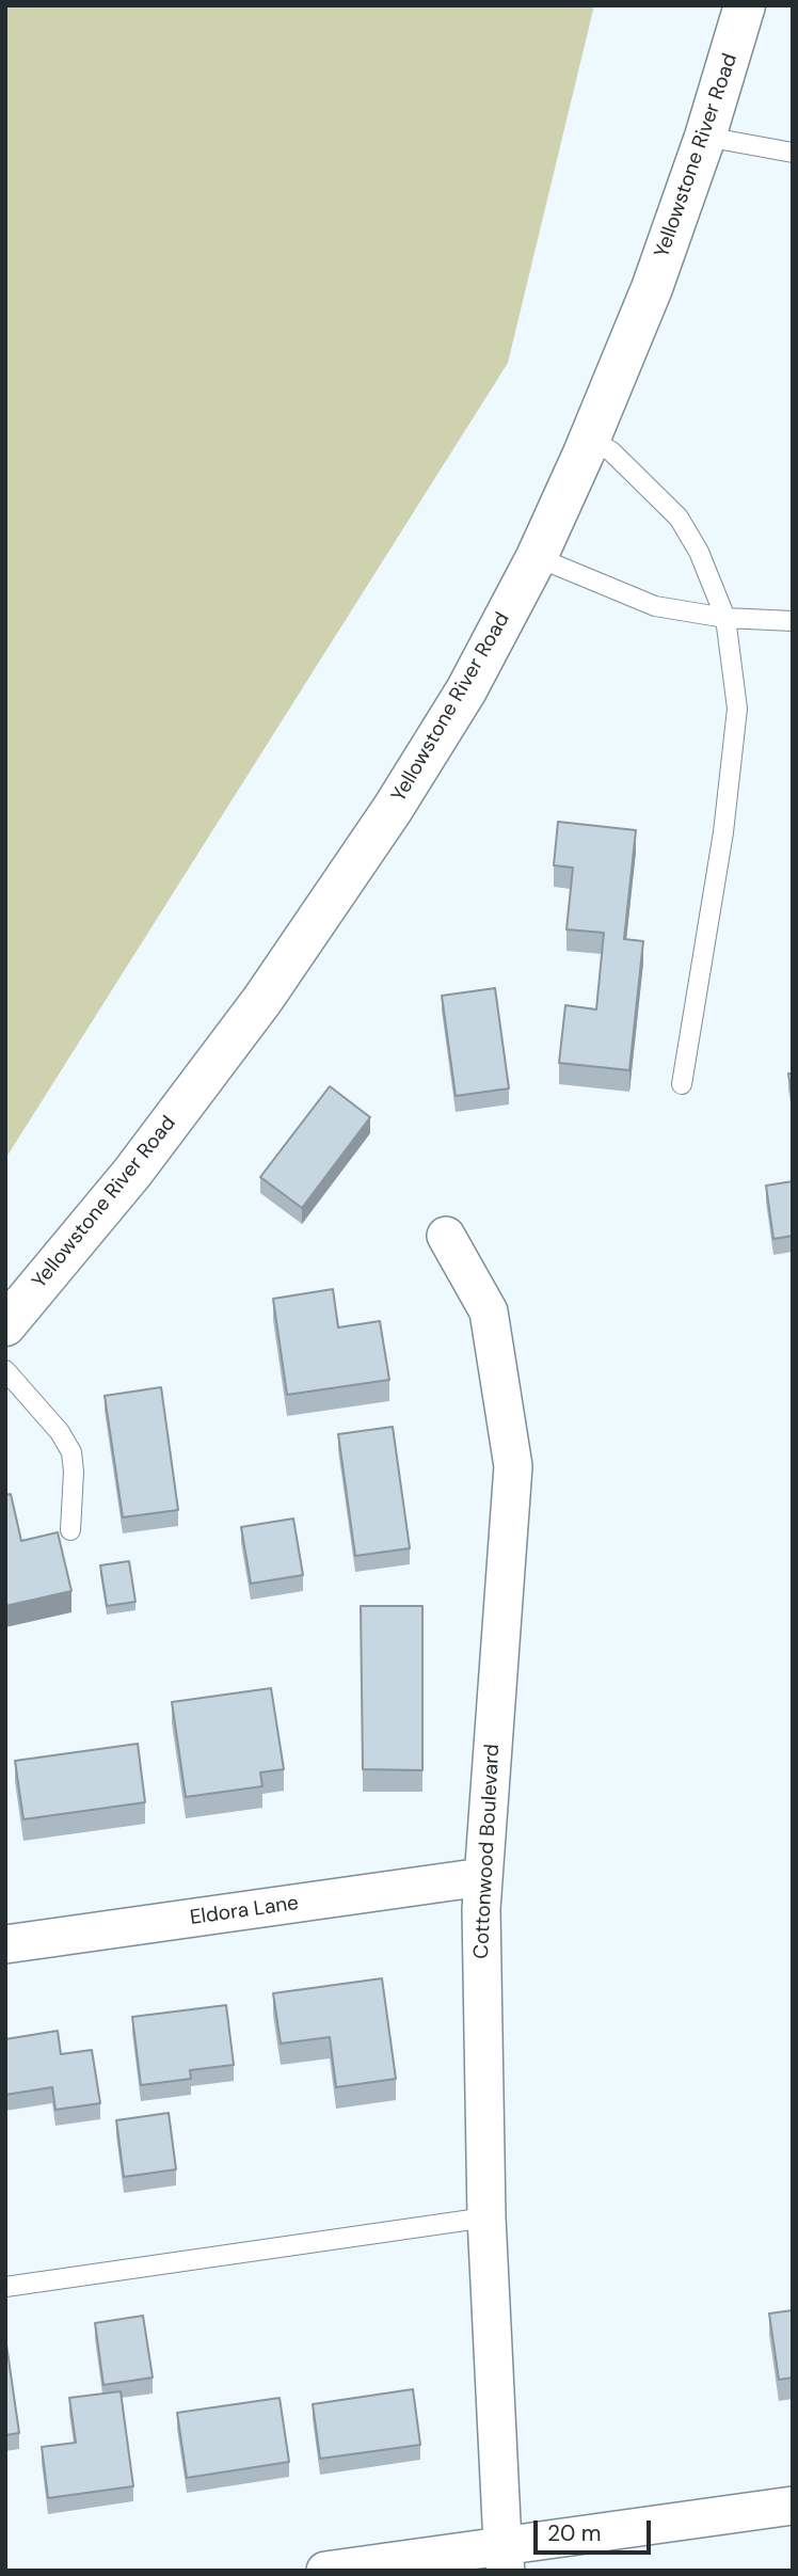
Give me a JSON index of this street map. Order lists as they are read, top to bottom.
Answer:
{
  "streets": {
    "street": ["Yellowstone River Road", "Cottonwood Boulevard", "Eldora Lane"]
  },
  "crossings": [
    ["Cottonwood Boulevard", "Eldora Lane"]
  ],
  "scale_bar": "20 m"
}
